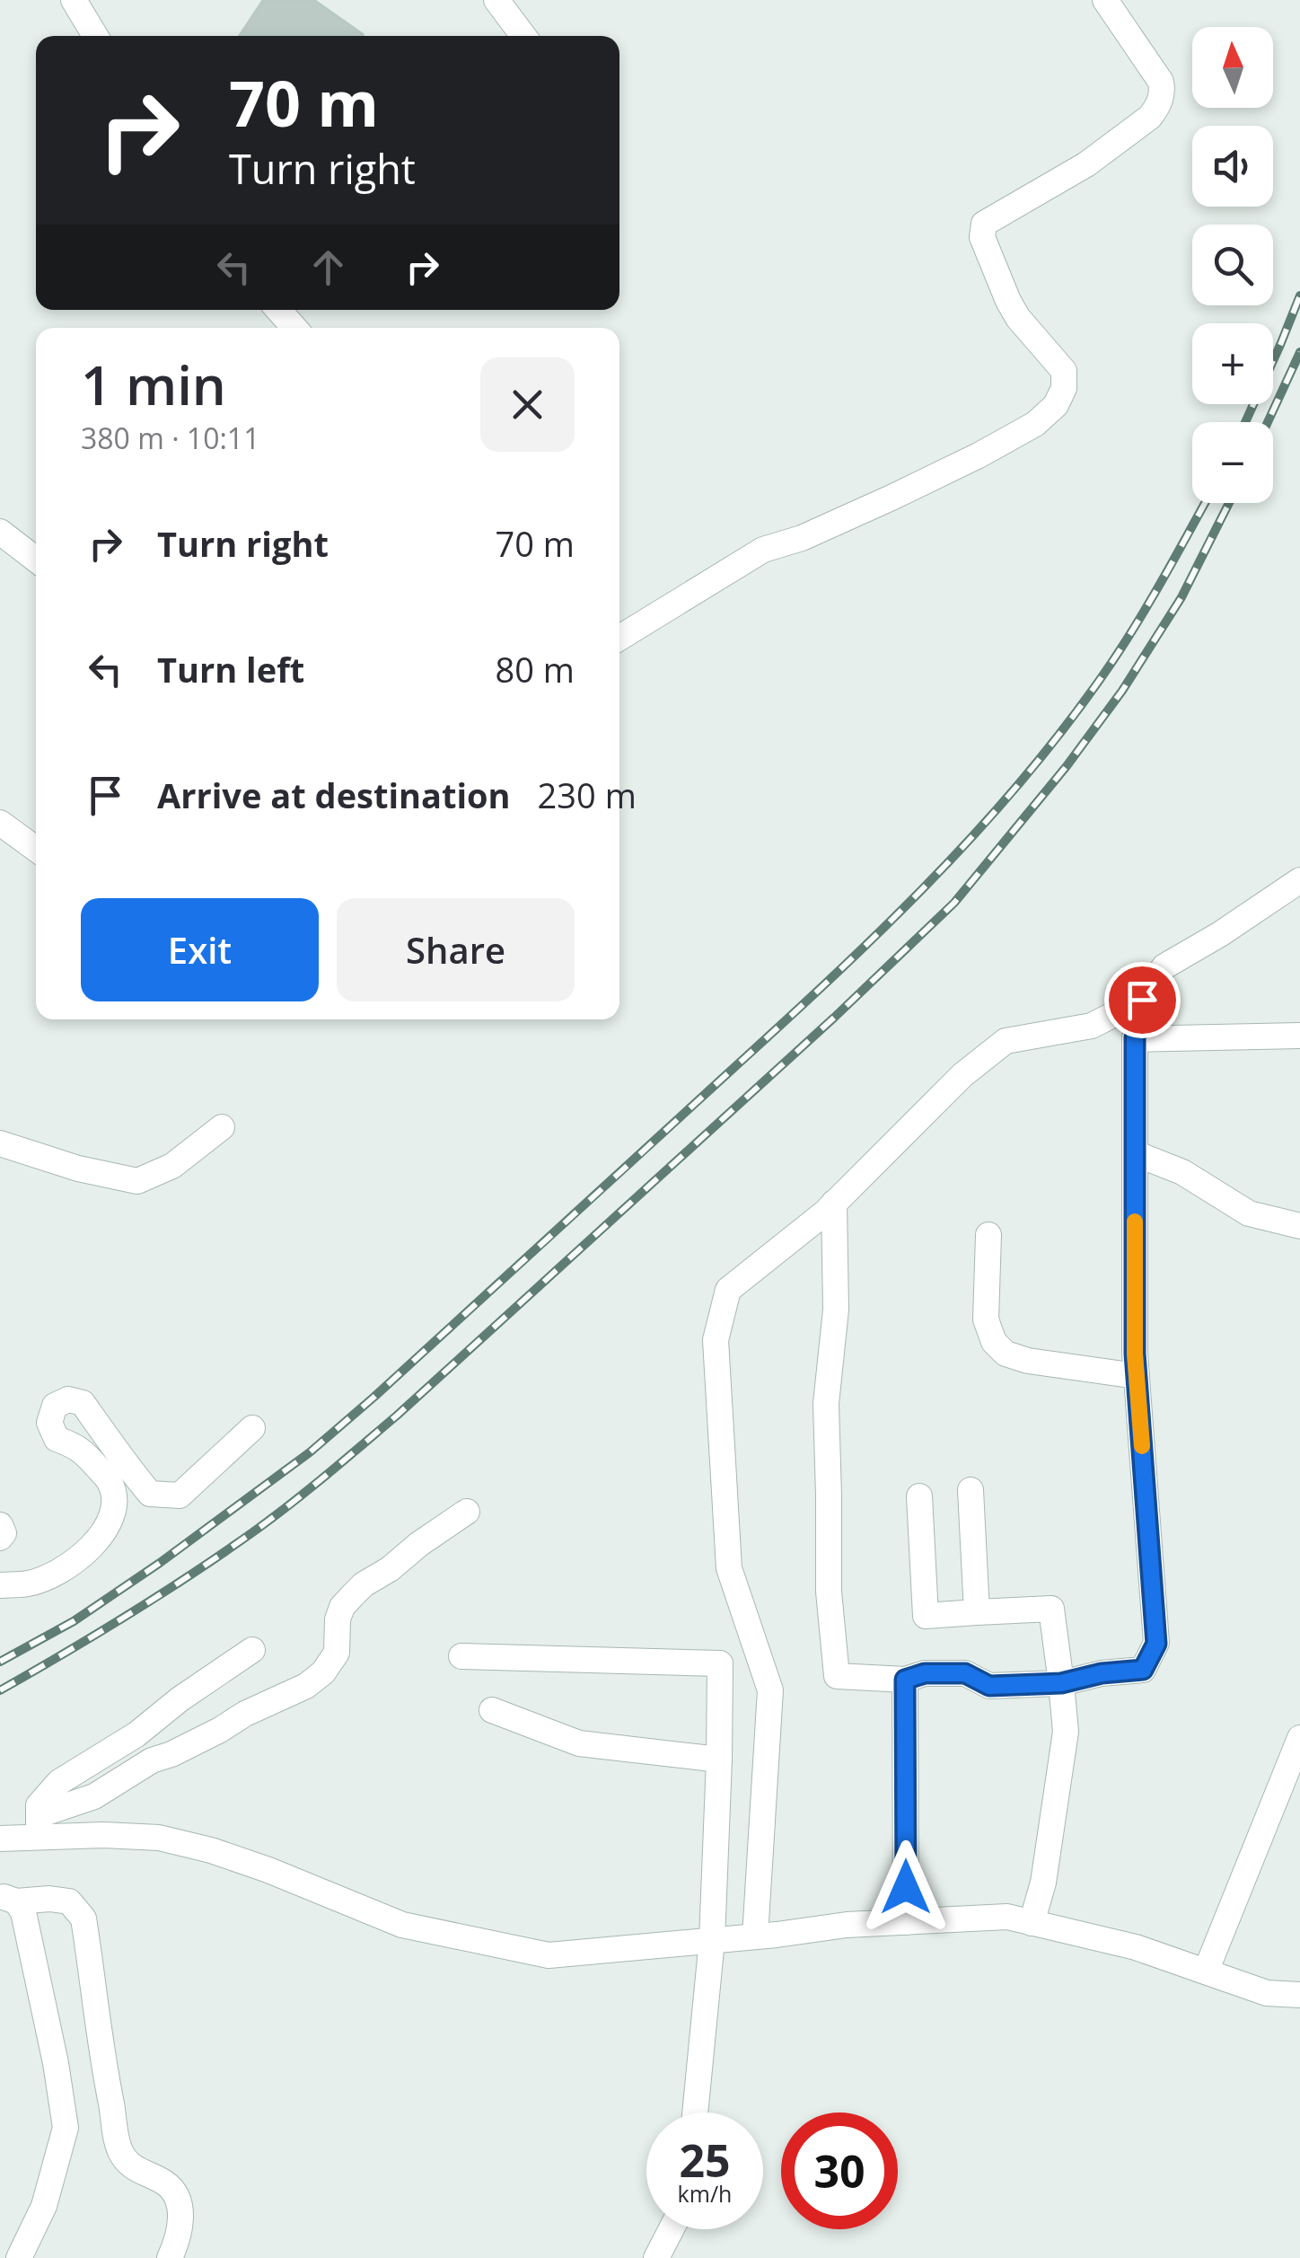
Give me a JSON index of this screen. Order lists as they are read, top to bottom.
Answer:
{
  "north": "top",
  "page": {
    "map_buttons": ["+", "−"],
    "turn": ["70 m", "Turn right"],
    "heading": ["1 min", "380 m · 10:11"],
    "list": [
      {
        "name": "Turn right",
        "value": "70 m"
      },
      {
        "name": "Turn left",
        "value": "80 m"
      },
      {
        "name": "Arrive at destination",
        "value": "230 m"
      }
    ],
    "buttons": ["Exit", "Share"],
    "speed": "25 km/h",
    "limit": "30"
  }
}
